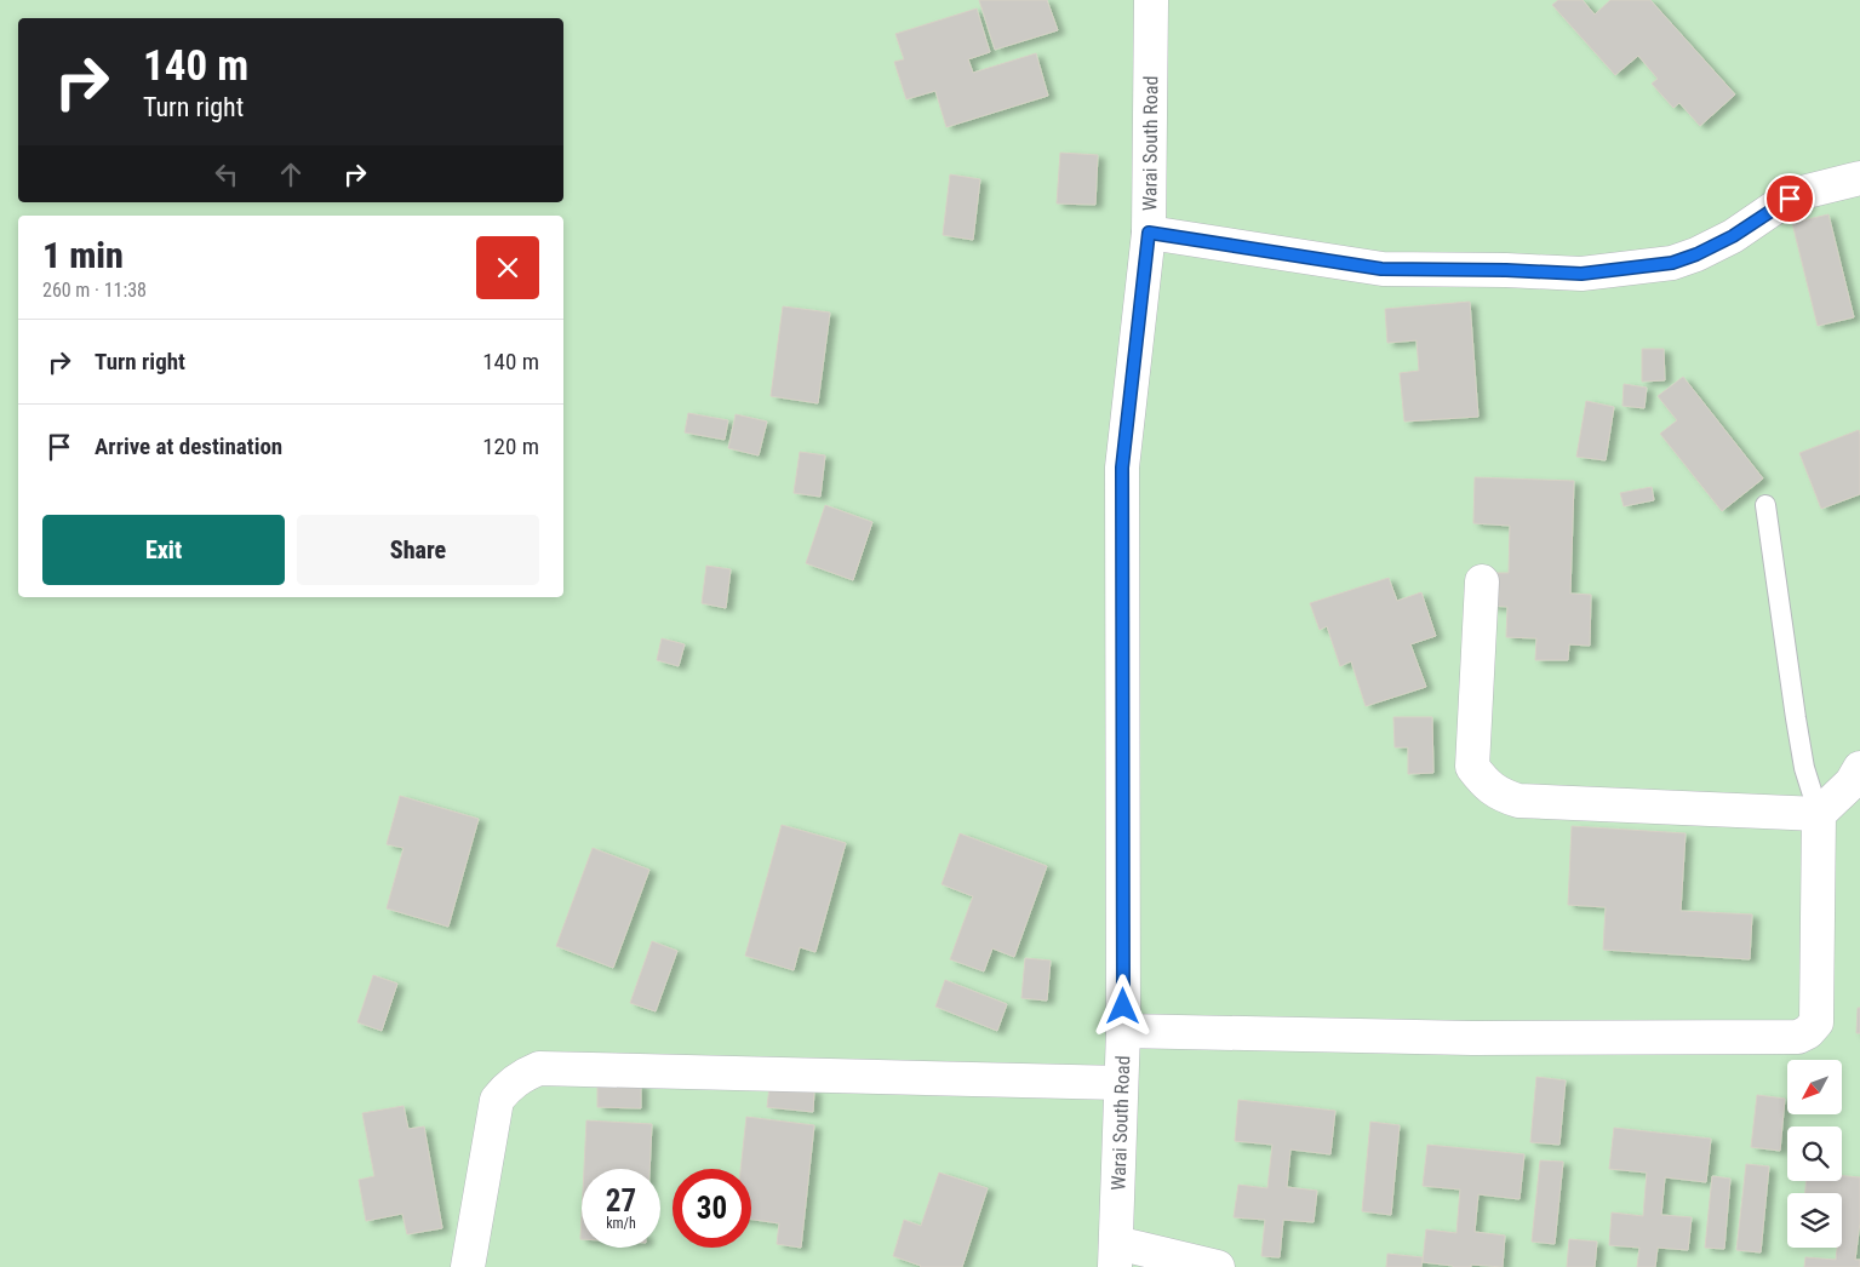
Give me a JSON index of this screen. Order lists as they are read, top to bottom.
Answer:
{
  "streets": {
    "street": ["Warai South Road"]
  },
  "north": "bottom left",
  "page": {
    "turn": ["140 m", "Turn right"],
    "heading": ["1 min", "260 m · 11:38"],
    "list": [
      {
        "name": "Turn right",
        "value": "140 m"
      },
      {
        "name": "Arrive at destination",
        "value": "120 m"
      }
    ],
    "buttons": ["Exit", "Share"],
    "speed": "27 km/h",
    "limit": "30"
  }
}
